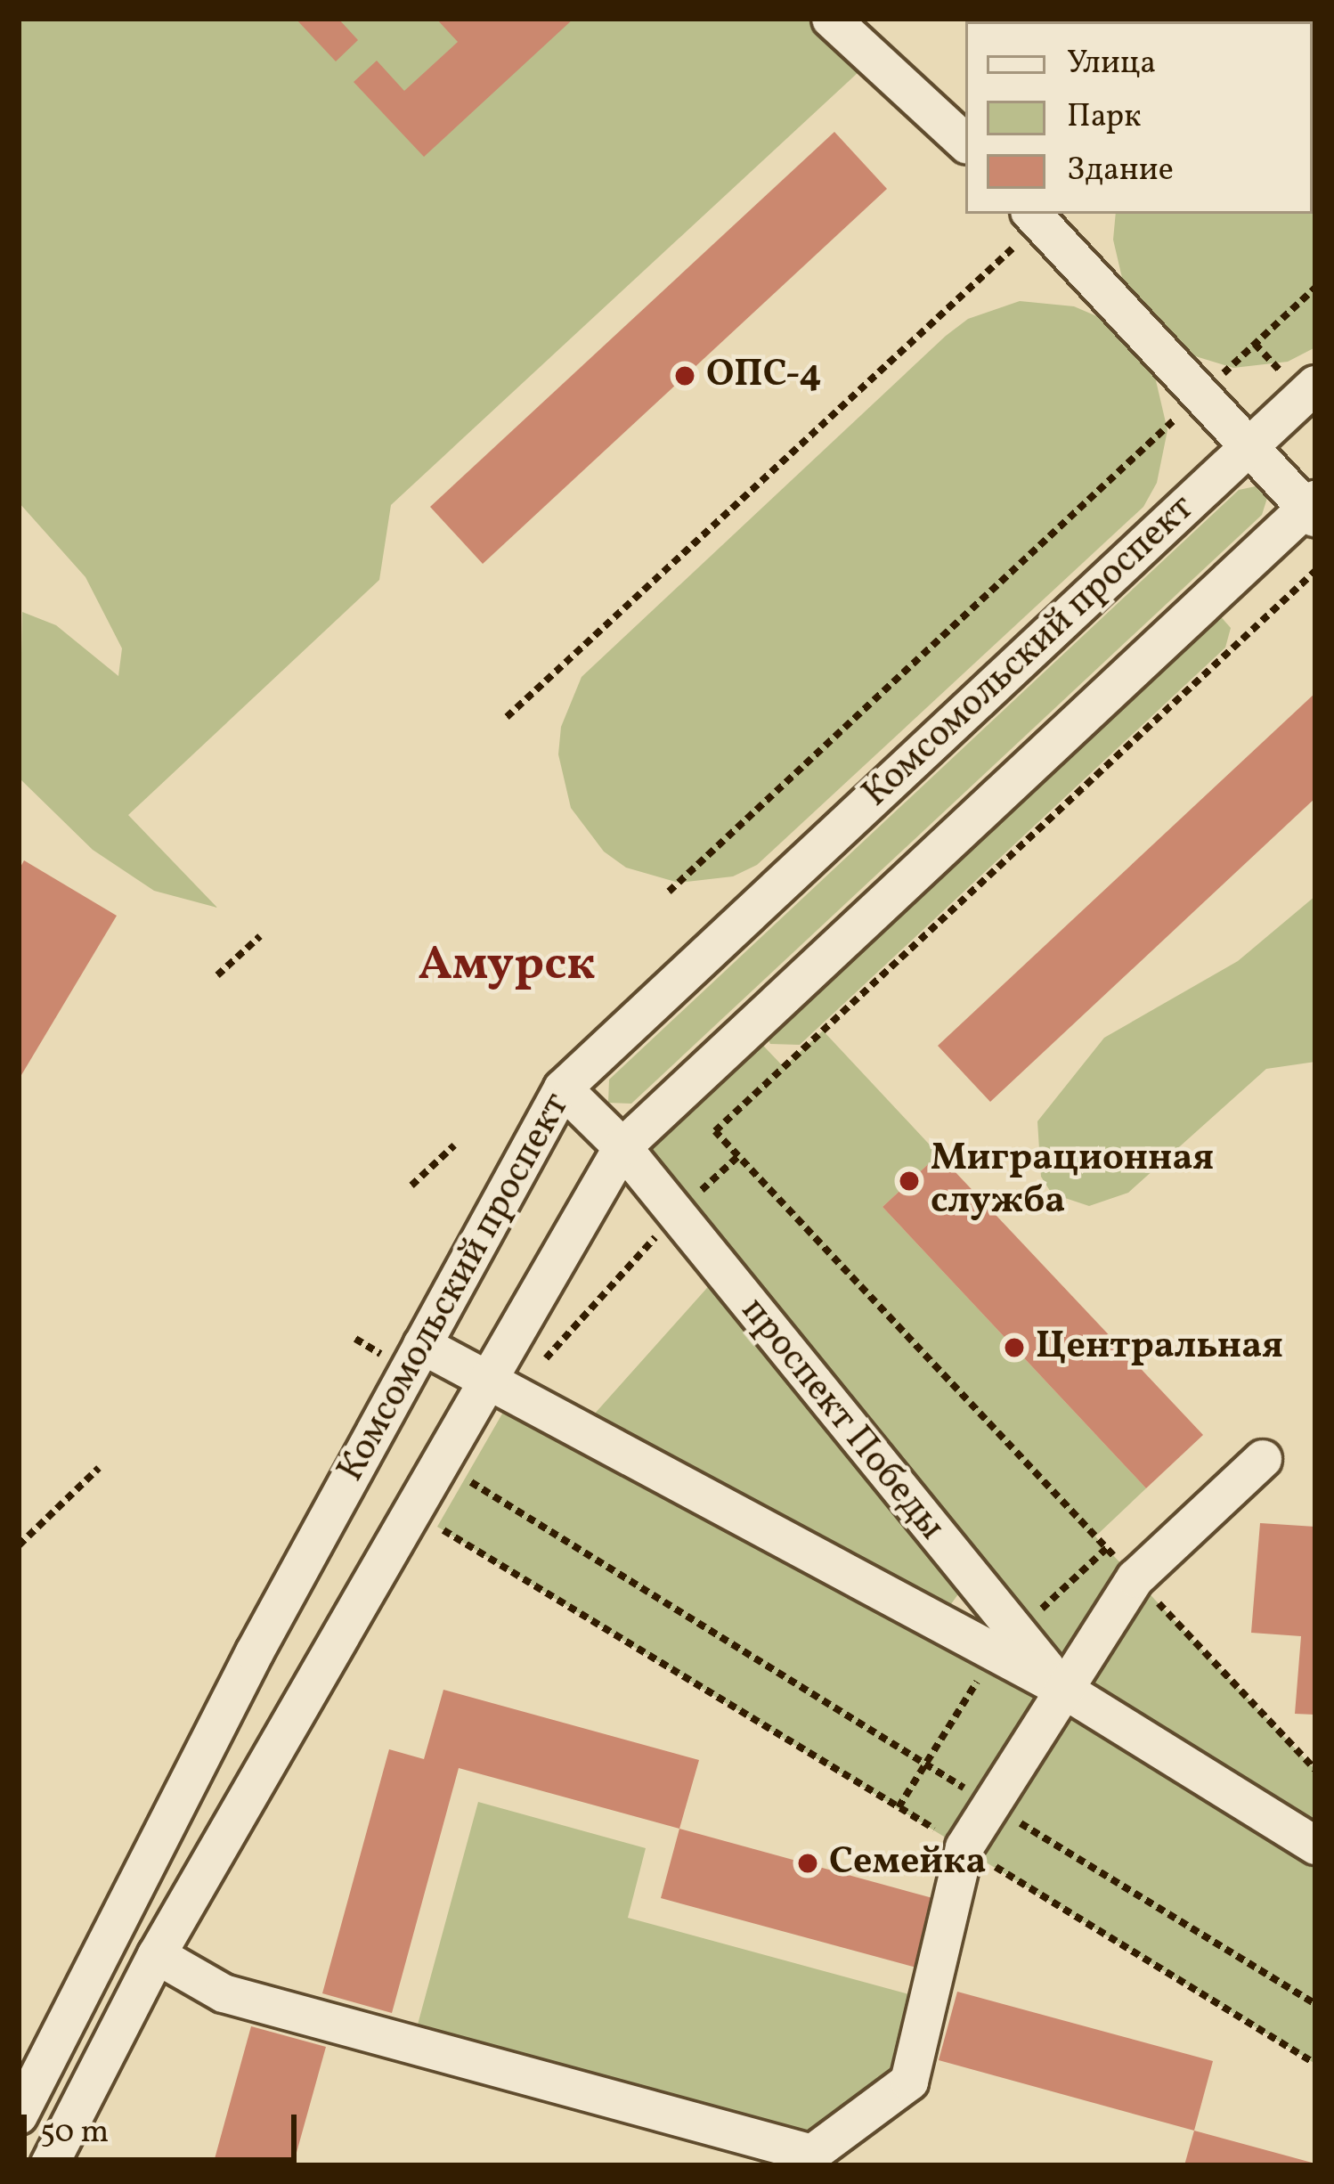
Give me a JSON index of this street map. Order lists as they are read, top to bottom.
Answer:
{
  "streets": {
    "street": ["Комсомольский проспект", "проспект Победы"]
  },
  "crossings": [
    ["Комсомольский проспект", "проспект Победы"]
  ],
  "districts": ["Амурск"],
  "places": [
    "ОПС-4",
    "Миграционная служба",
    "Центральная",
    "Семейка"
  ],
  "legend": ["Улица", "Парк", "Здание"],
  "scale_bar": "50 m"
}
